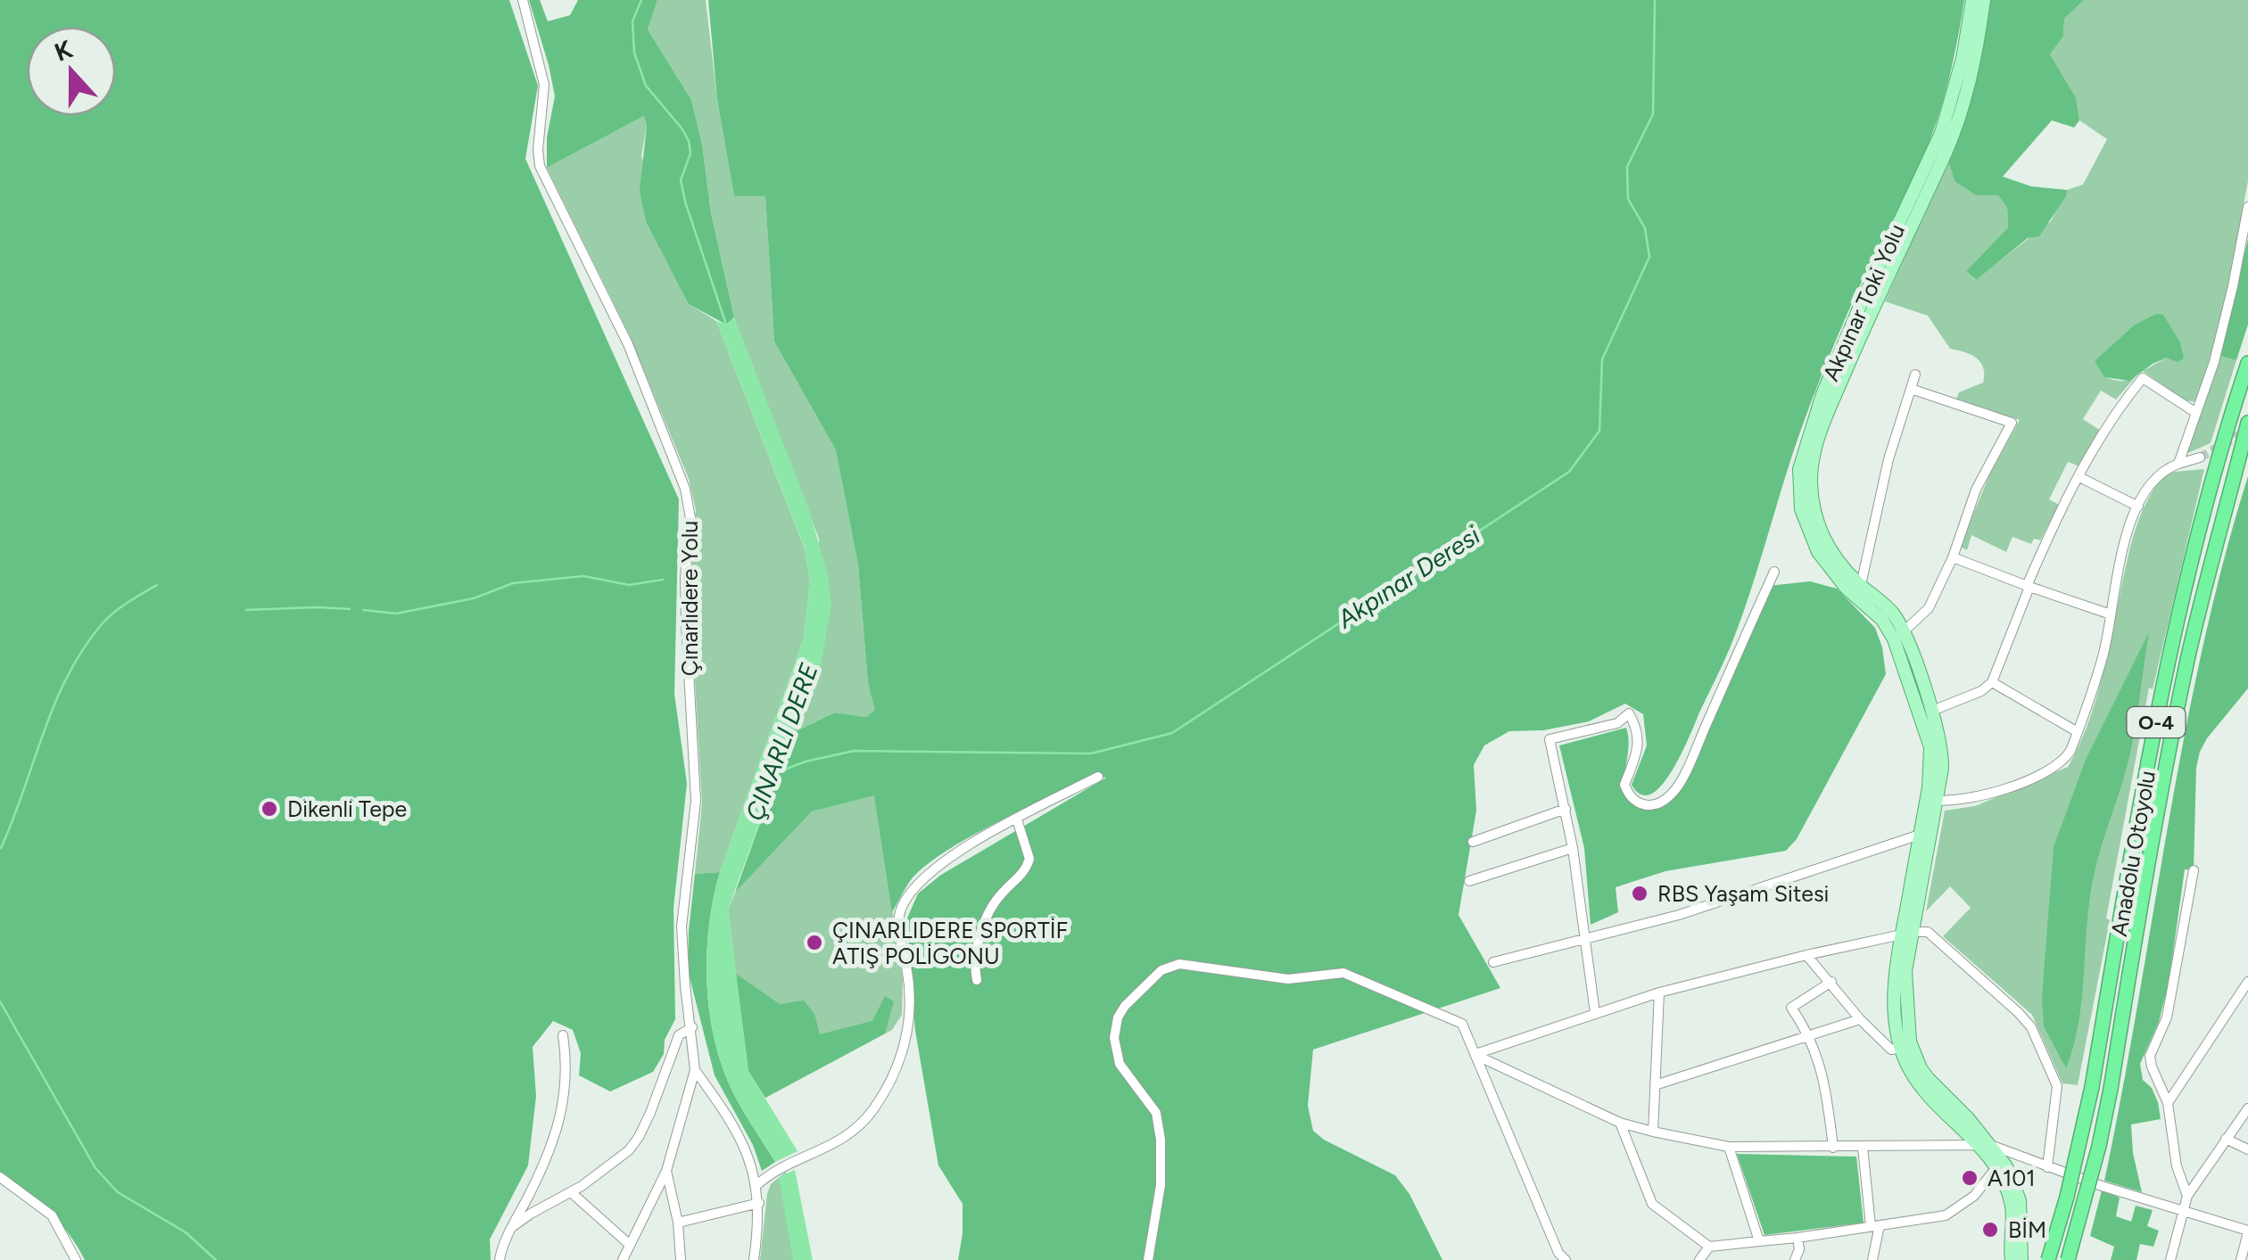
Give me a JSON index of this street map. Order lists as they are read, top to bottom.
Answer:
{
  "streets": {
    "highway": ["O-4", "Anadolu Otoyolu"],
    "main road": ["Akpınar Toki Yolu"],
    "street": ["Çınarlıdere Yolu"]
  },
  "water": ["Akpınar Deresi", "ÇINARLI DERE"],
  "places": [
    "Dikenli Tepe",
    "RBS Yaşam Sitesi",
    "ÇINARLIDERE SPORTİF ATIŞ POLİGONU",
    "A101",
    "BİM"
  ],
  "north": "top"
}
